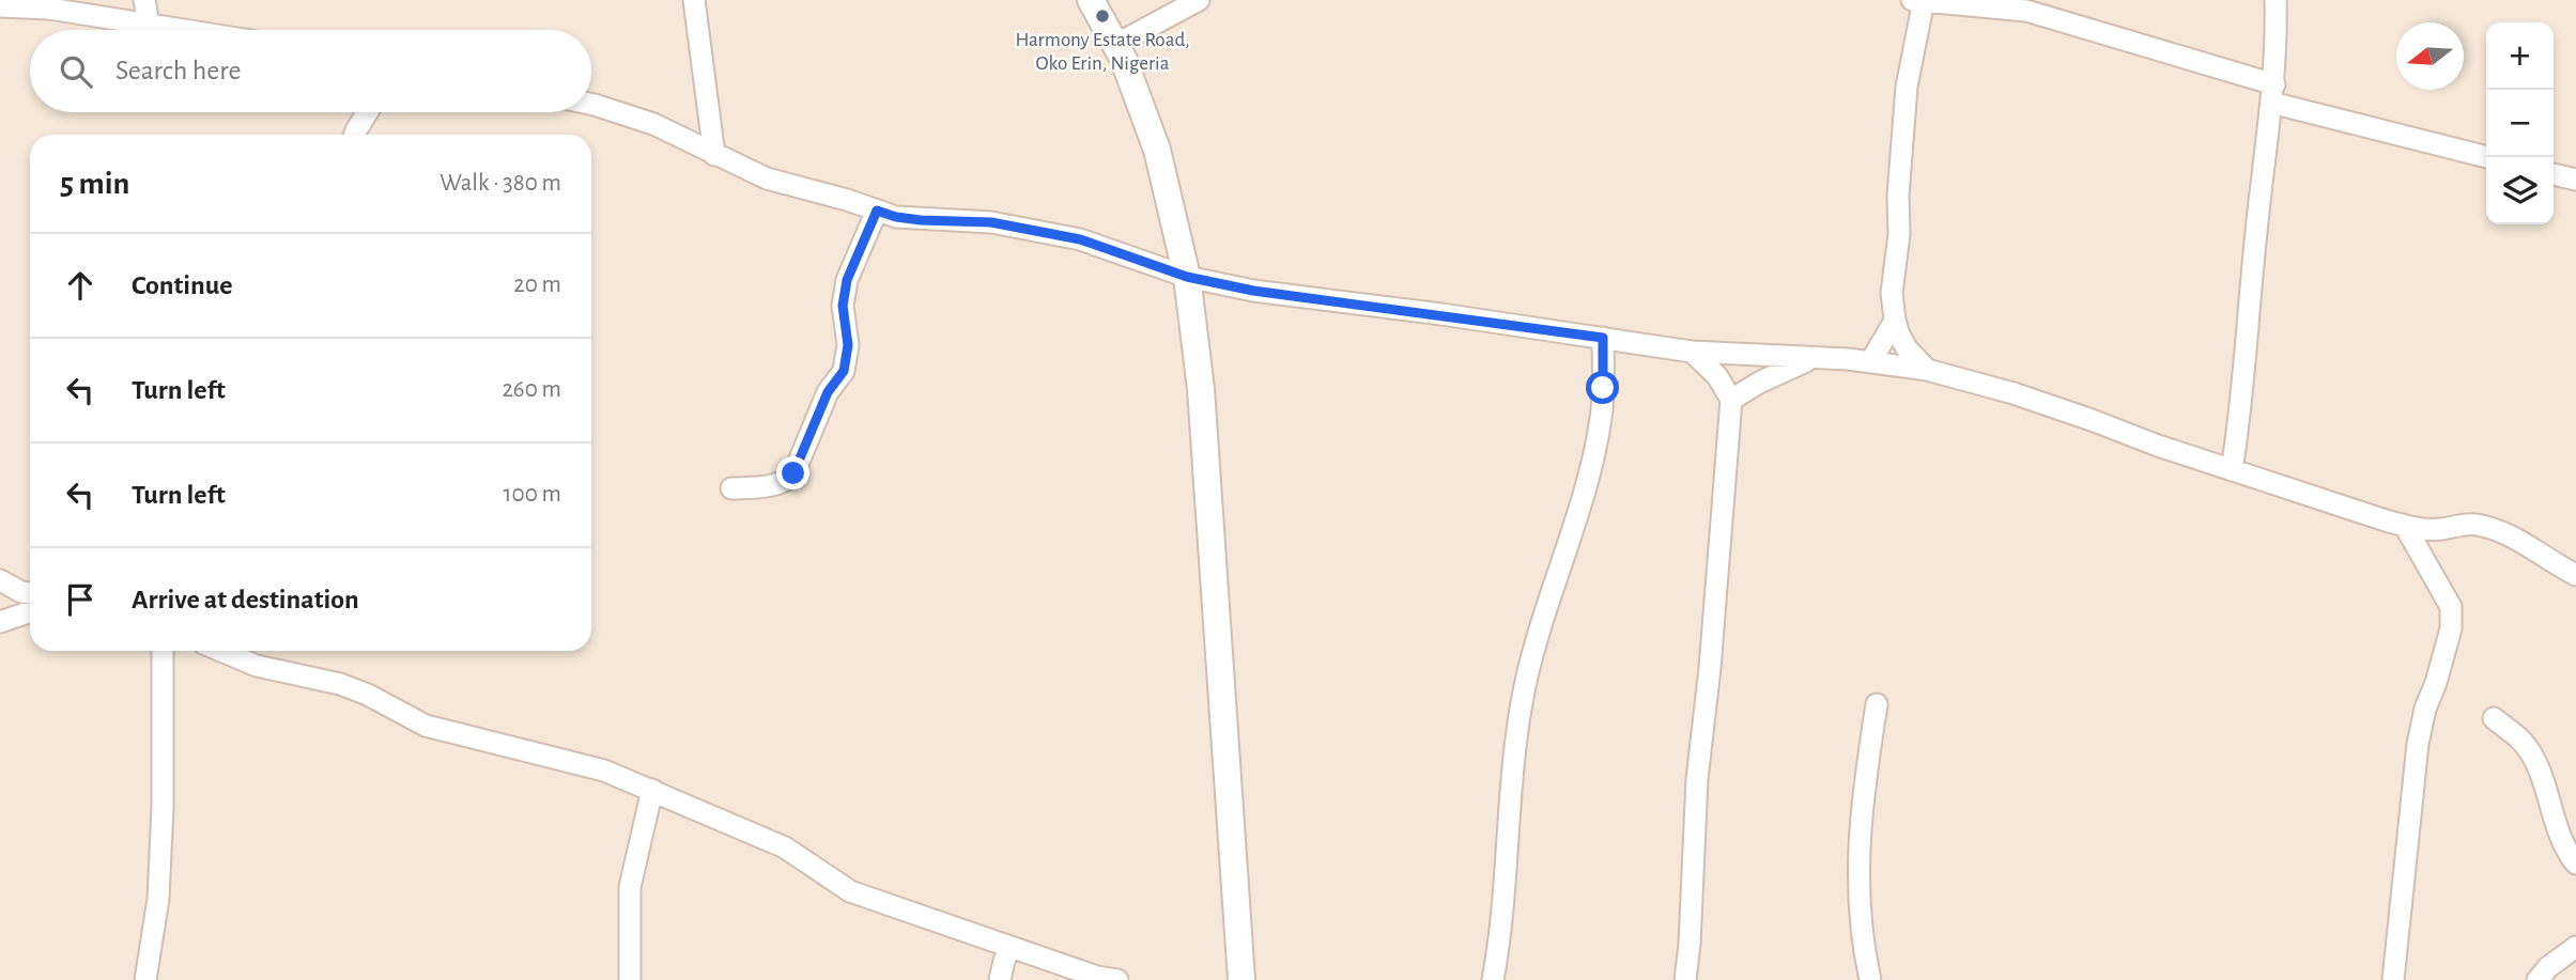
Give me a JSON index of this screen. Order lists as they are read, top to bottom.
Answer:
{
  "places": ["Harmony Estate Road, Oko Erin, Nigeria"],
  "north": "left",
  "page": {
    "map_buttons": ["+", "−"],
    "search": "Search here",
    "heading": ["5 min", "Walk · 380 m"],
    "list": [
      ["Continue", "20 m"],
      ["Turn left", "260 m"],
      ["Turn left", "100 m"],
      "Arrive at destination"
    ]
  }
}
